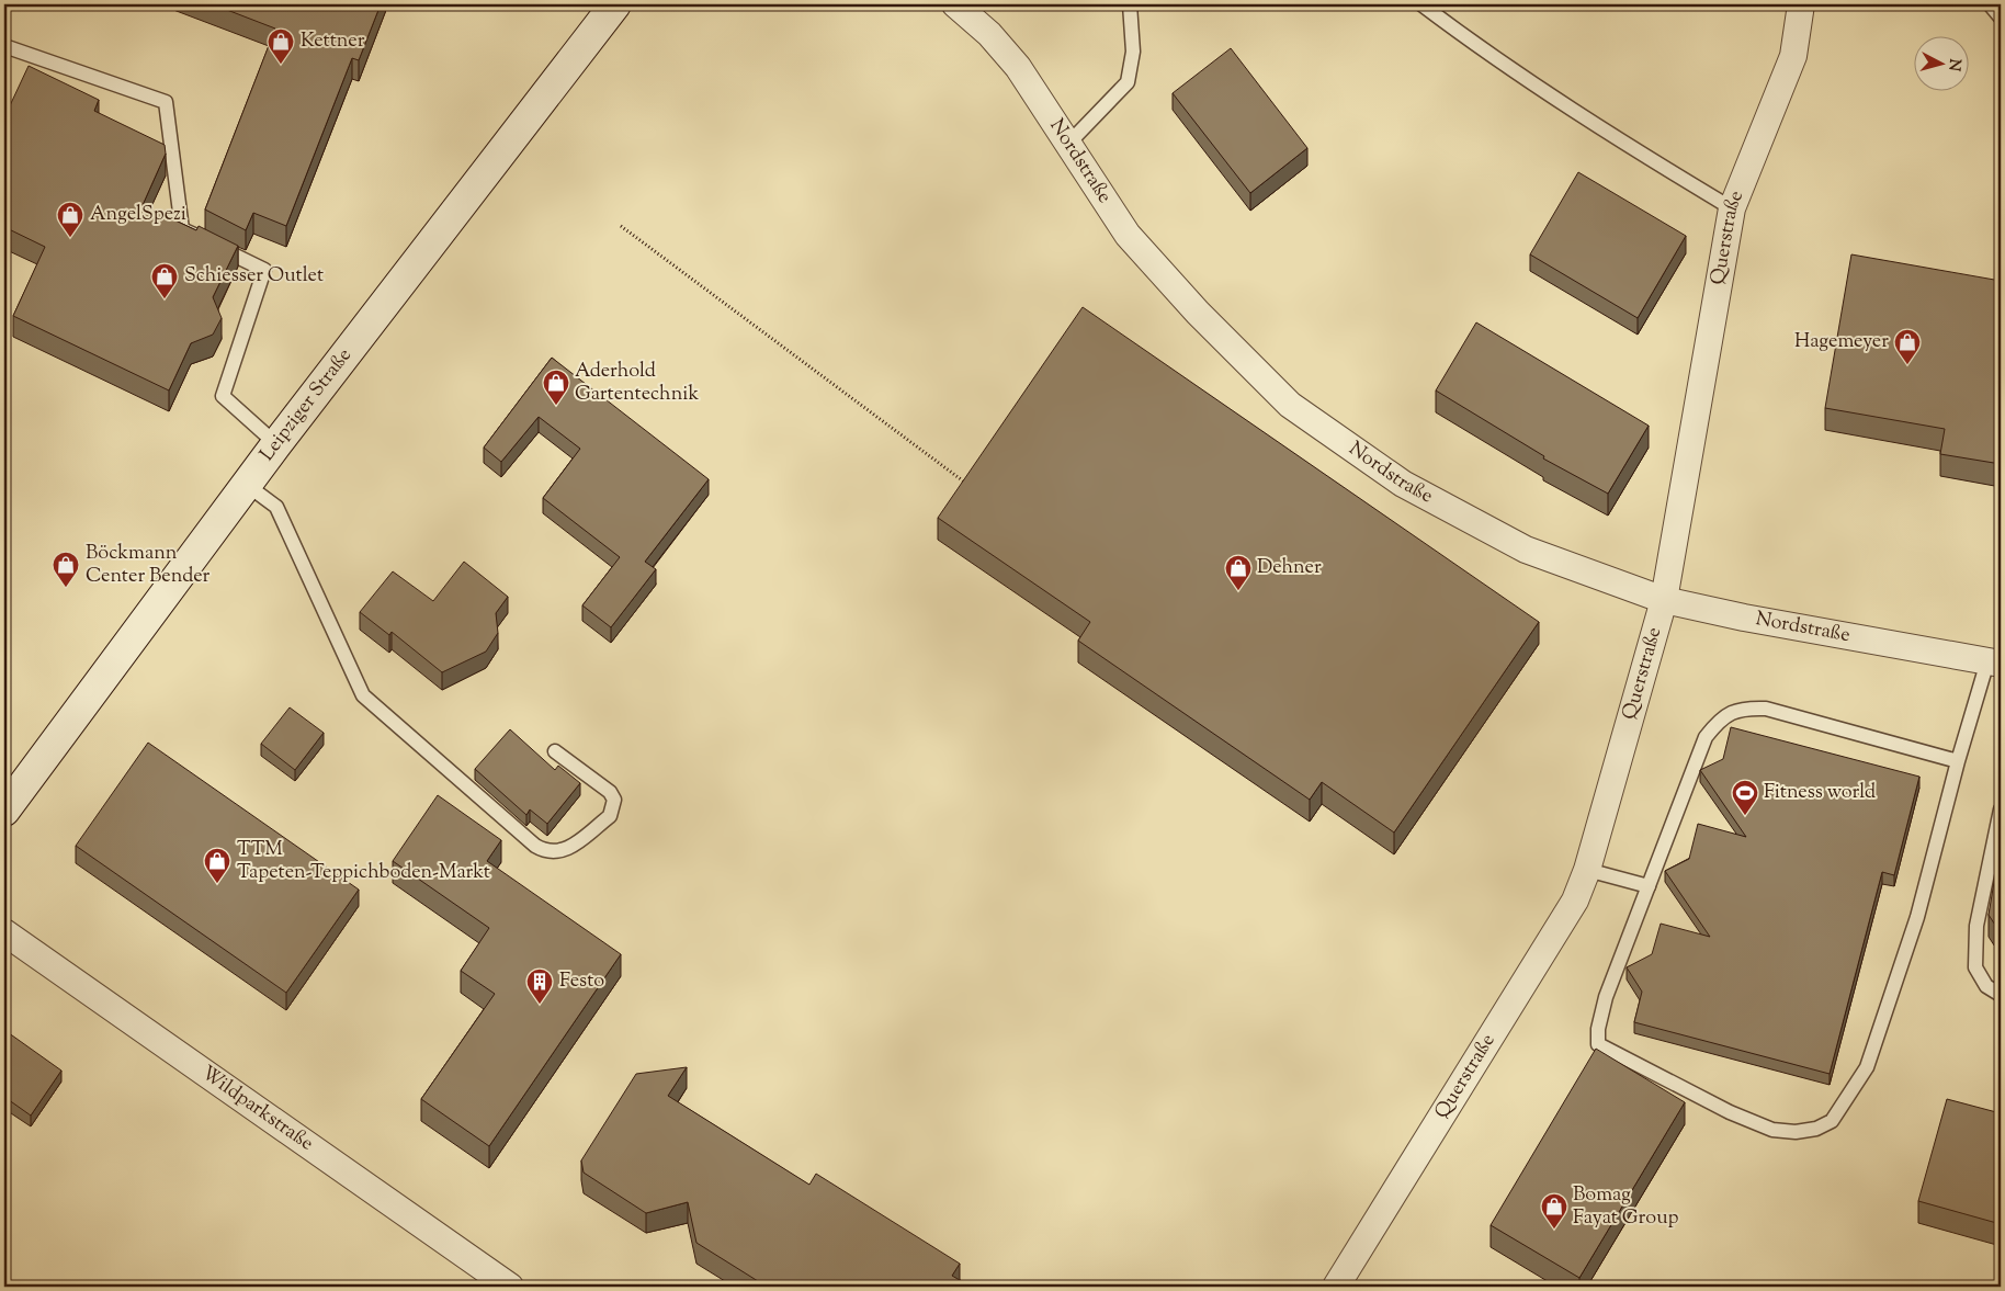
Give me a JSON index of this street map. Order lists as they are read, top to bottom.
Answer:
{
  "streets": {
    "main road": ["Leipziger Straße"],
    "street": ["Nordstraße", "Querstraße", "Wildparkstraße"]
  },
  "crossings": [
    ["Nordstraße", "Querstraße"]
  ],
  "places": {
    "shop": [
      "Kettner",
      "AngelSpezi",
      "Schiesser Outlet",
      "Hagemeyer",
      "Aderhold Gartentechnik",
      "Böckmann Center Bender",
      "Dehner",
      "TTM Tapeten-Teppichboden-Markt",
      "Bomag Fayat Group"
    ],
    "sports": ["Fitness world"],
    "building": ["Festo"]
  },
  "north": "right"
}
